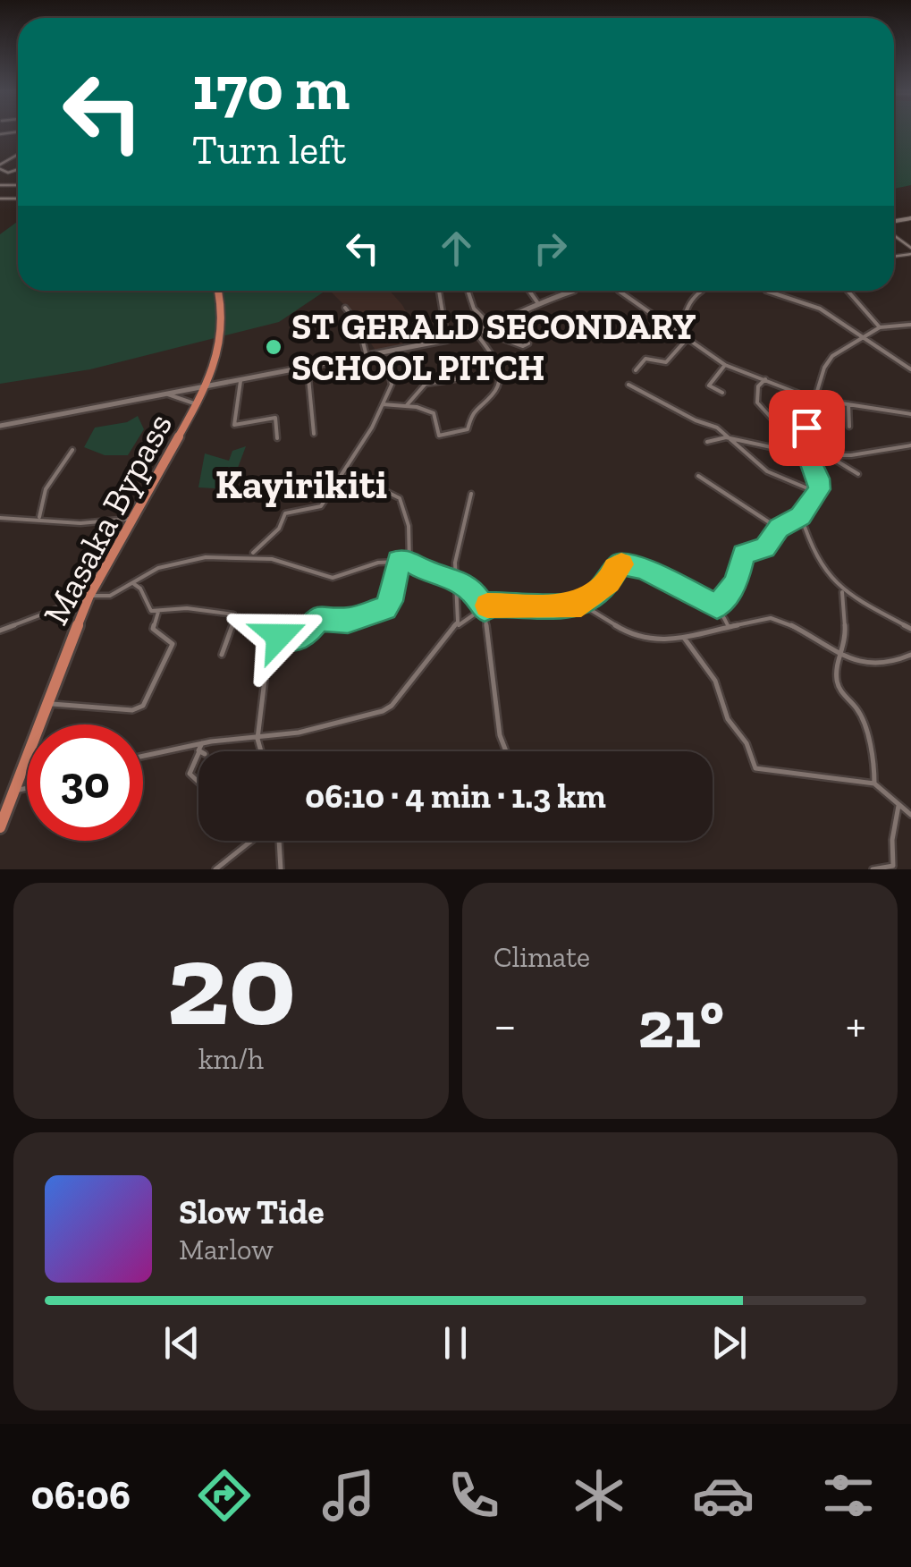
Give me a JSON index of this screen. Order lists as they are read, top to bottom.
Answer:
{
  "streets": {
    "highway": ["Masaka Bypass"]
  },
  "districts": ["Kayirikiti"],
  "places": ["ST GERALD SECONDARY SCHOOL PITCH"],
  "page": {
    "turn": ["170 m", "Turn left"],
    "limit": "30",
    "trip": "06:10 · 4 min · 1.3 km",
    "tile": [
      ["20", "km/h"],
      "Climate"
    ],
    "heat": ["−", "21°", "+"],
    "song": ["Slow Tide", "Marlow"],
    "tabs": "06:06"
  }
}
